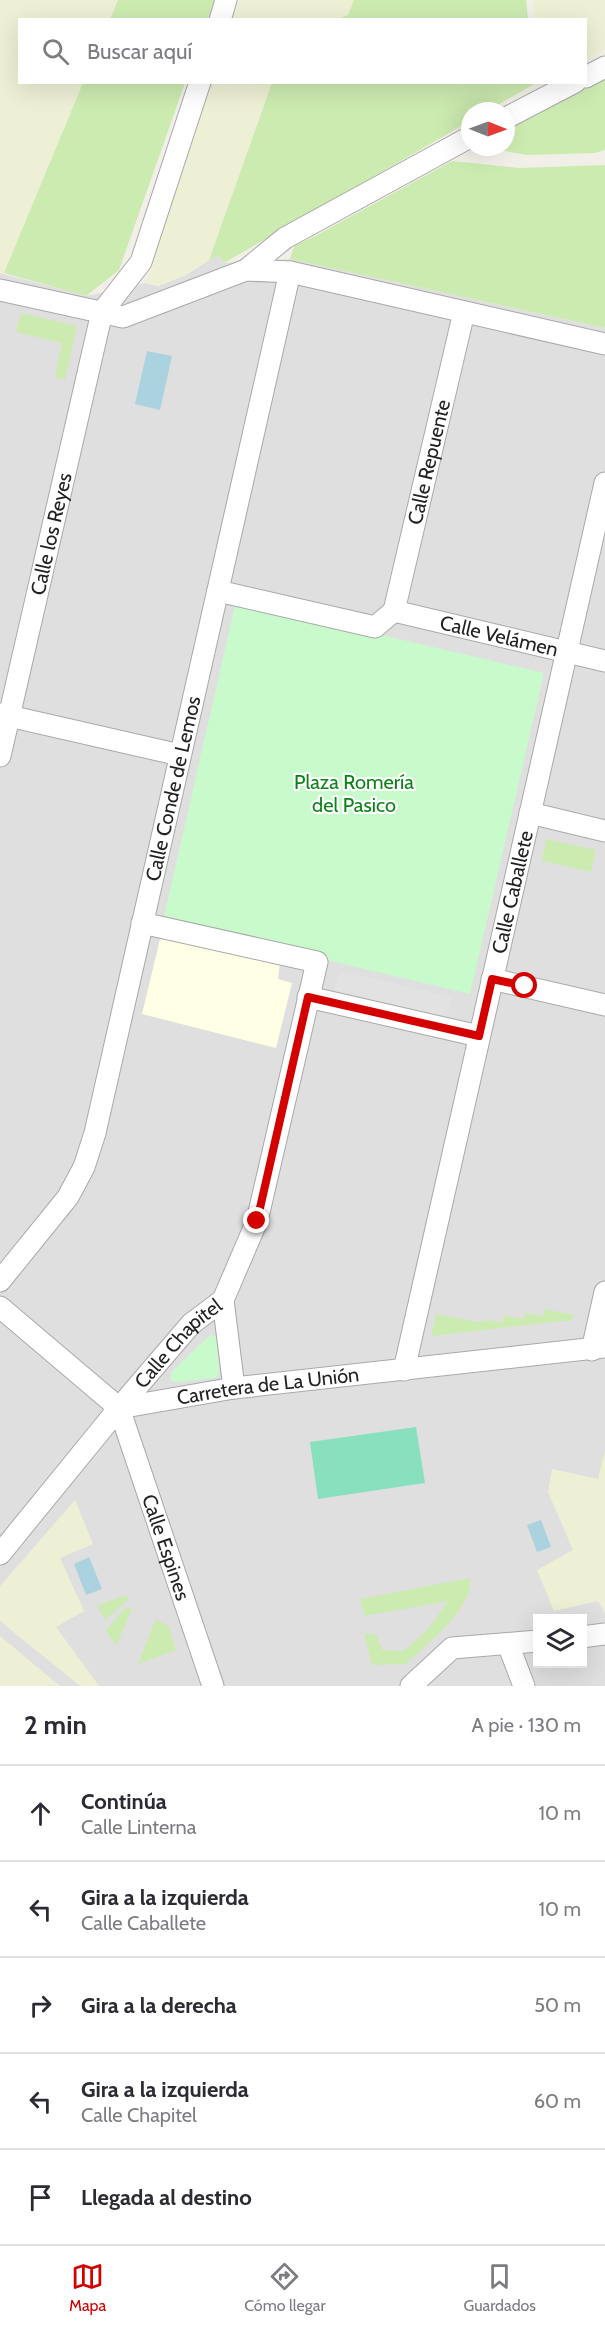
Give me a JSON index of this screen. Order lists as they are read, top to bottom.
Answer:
{
  "streets": {
    "street": [
      "Calle Repuente",
      "Calle los Reyes",
      "Calle Velámen",
      "Calle Conde de Lemos",
      "Calle Caballete",
      "Calle Chapitel",
      "Carretera de La Unión",
      "Calle Espines"
    ]
  },
  "crossings": [
    ["Calle Repuente", "Calle Velámen"],
    ["Calle Velámen", "Calle Caballete"],
    ["Calle Conde de Lemos", "Calle Chapitel"],
    ["Calle Caballete", "Carretera de La Unión"],
    ["Calle Chapitel", "Carretera de La Unión"],
    ["Calle Chapitel", "Calle Espines"],
    ["Carretera de La Unión", "Calle Espines"]
  ],
  "parks": ["Plaza Romería del Pasico"],
  "north": "right",
  "page": {
    "search": "Buscar aquí",
    "heading": ["2 min", "A pie · 130 m"],
    "list": [
      ["Continúa", "Calle Linterna", "10 m"],
      ["Gira a la izquierda", "Calle Caballete", "10 m"],
      ["Gira a la derecha", "50 m"],
      ["Gira a la izquierda", "Calle Chapitel", "60 m"],
      "Llegada al destino"
    ],
    "nav": ["Mapa", "Cómo llegar", "Guardados"]
  }
}
